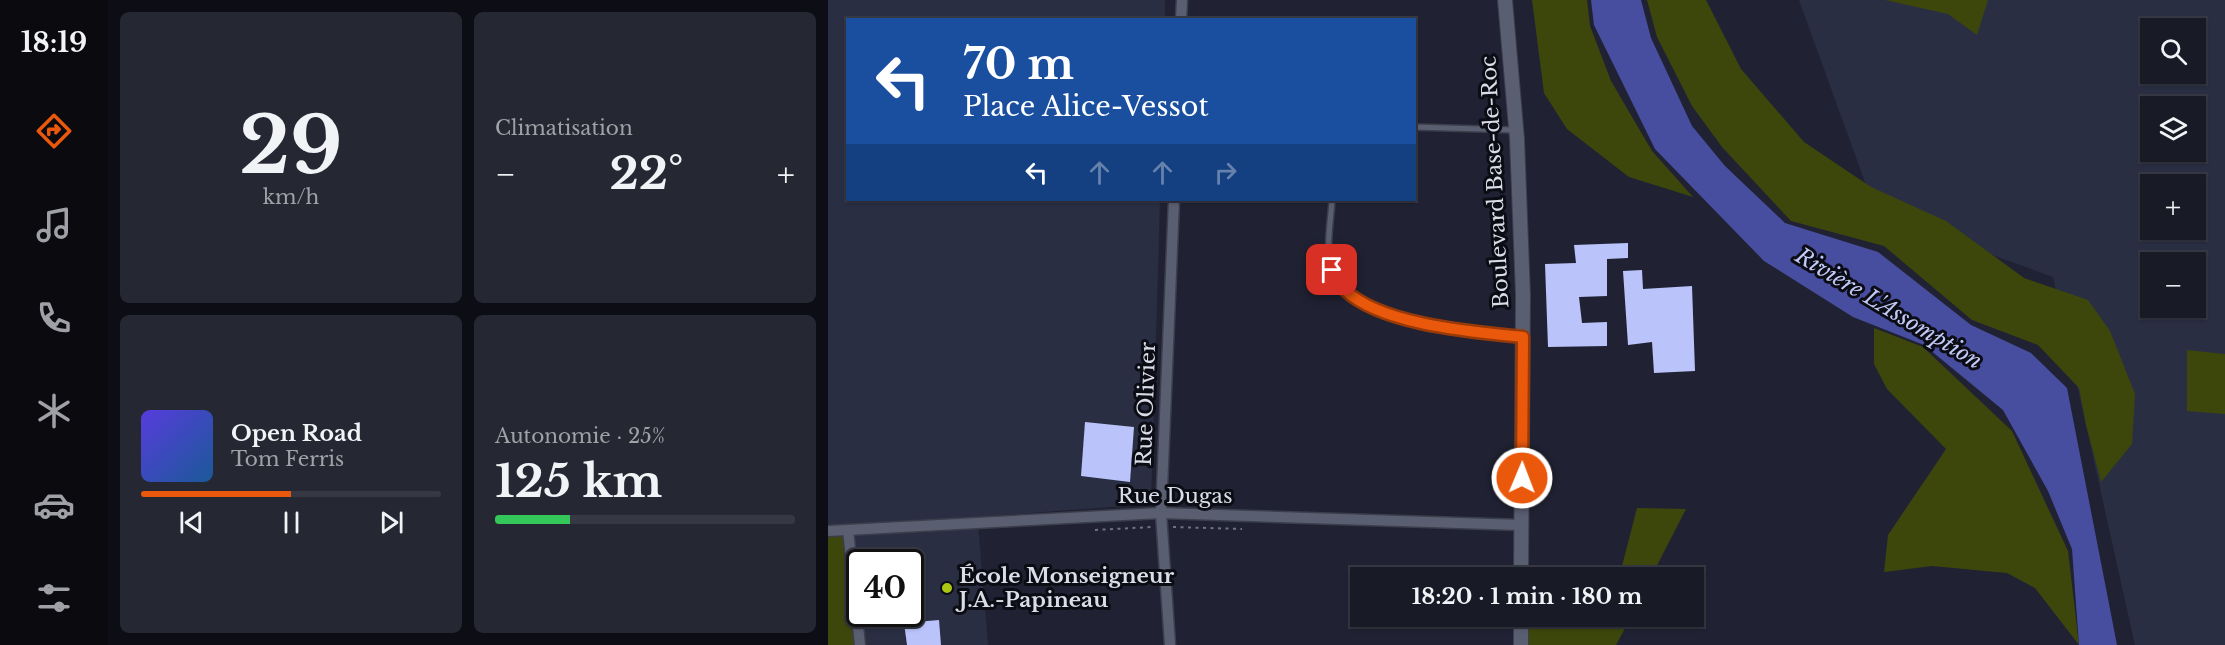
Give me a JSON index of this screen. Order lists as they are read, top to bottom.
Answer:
{
  "streets": {
    "street": ["Boulevard Base-de-Roc", "Rue Olivier", "Rue Dugas"]
  },
  "crossings": [
    ["Boulevard Base-de-Roc", "Rue Dugas"],
    ["Rue Olivier", "Rue Dugas"]
  ],
  "water": ["Rivière L'Assomption"],
  "places": ["École Monseigneur J.A.-Papineau"],
  "page": {
    "tabs": "18:19",
    "tile": [
      ["29", "km/h"],
      "Climatisation",
      ["Autonomie · 25%", "125 km"]
    ],
    "map_buttons": ["+", "−"],
    "turn": ["70 m", "Place Alice-Vessot"],
    "heat": ["−", "22°", "+"],
    "song": ["Open Road", "Tom Ferris"],
    "limit": "40",
    "trip": "18:20 · 1 min · 180 m"
  }
}
